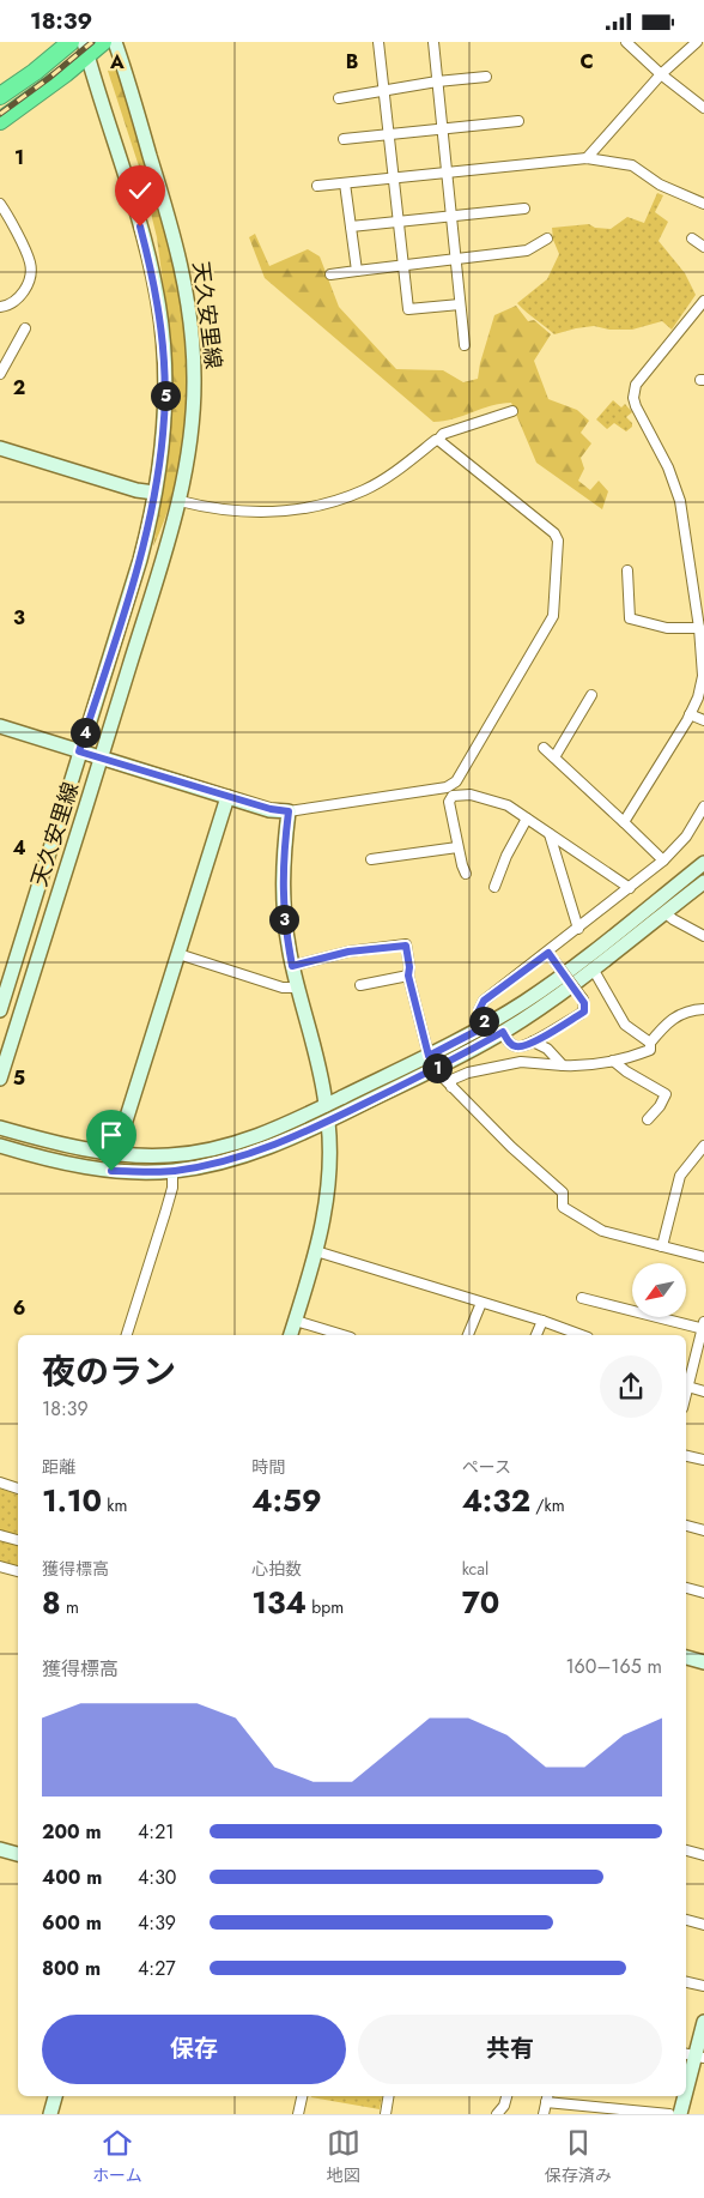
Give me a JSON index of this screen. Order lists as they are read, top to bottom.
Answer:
{
  "streets": {
    "street": ["天久安里線"]
  },
  "north": "bottom left",
  "page": {
    "status": "18:39",
    "pins": [
      "5",
      "4",
      "3",
      "2",
      "1"
    ],
    "heading": ["夜のラン", "18:39"],
    "stats": [
      ["距離", "1.10 km"],
      ["時間", "4:59"],
      ["ペース", "4:32 /km"],
      ["獲得標高", "8 m"],
      ["心拍数", "134 bpm"],
      ["kcal", "70"]
    ],
    "chart": ["獲得標高", "160–165 m"],
    "list": [
      {
        "name": "200 m",
        "note": "4:21"
      },
      {
        "name": "400 m",
        "note": "4:30"
      },
      {
        "name": "600 m",
        "note": "4:39"
      },
      {
        "name": "800 m",
        "note": "4:27"
      }
    ],
    "buttons": ["保存", "共有"],
    "tabs": ["ホーム", "地図", "保存済み"]
  },
  "grid": {
    "columns": ["A", "B", "C"],
    "rows": [
      "1",
      "2",
      "3",
      "4",
      "5",
      "6"
    ]
  }
}
